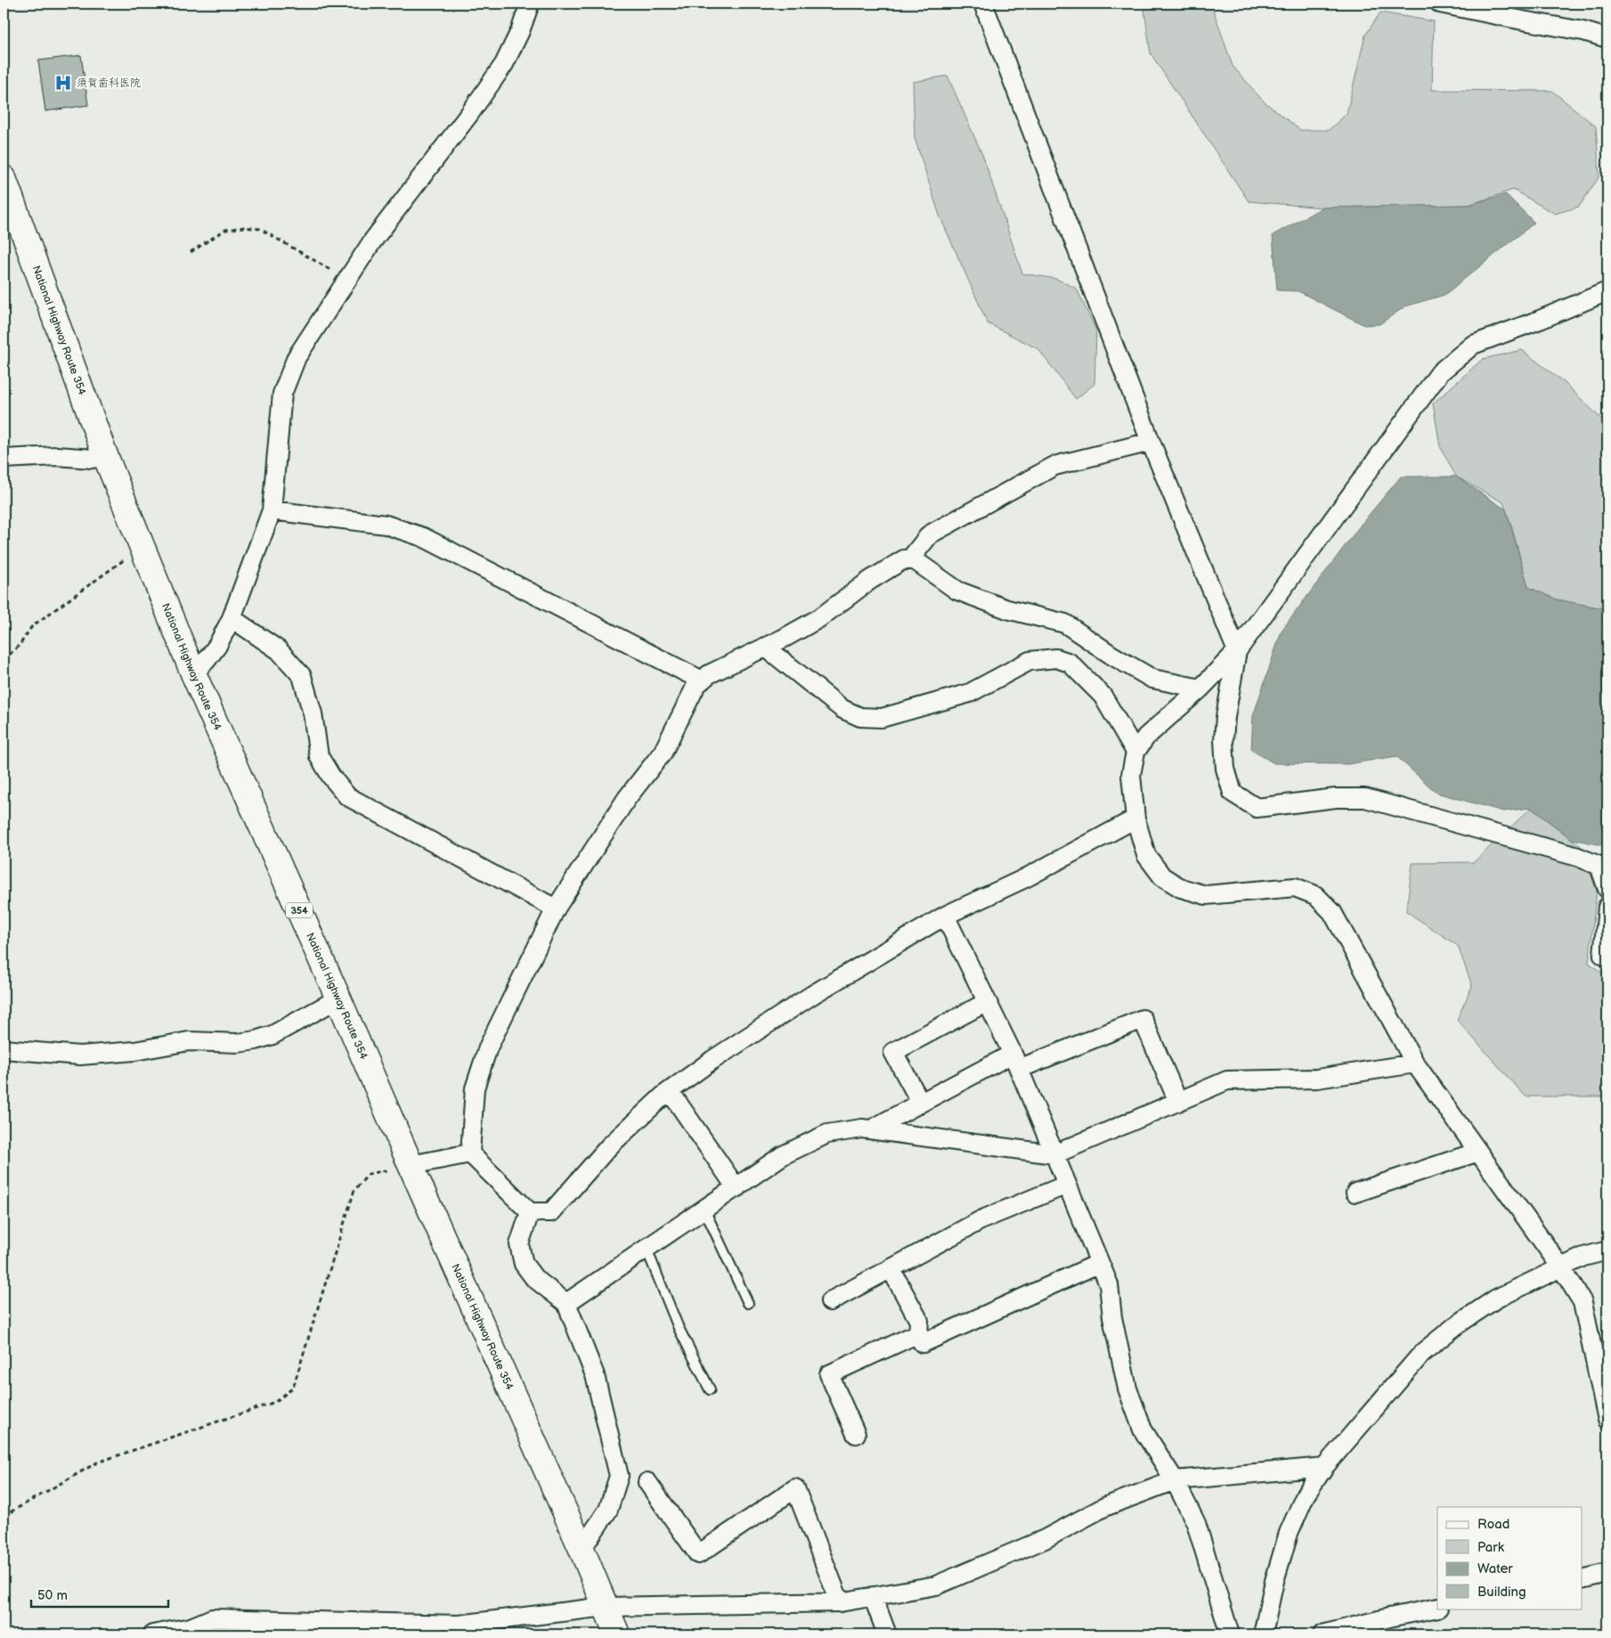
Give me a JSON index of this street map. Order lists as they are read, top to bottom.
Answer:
{
  "streets": {
    "highway": ["National Highway Route 354", "354"]
  },
  "places": {
    "hospital": ["須賀歯科医院"]
  },
  "legend": [
    "Road",
    "Park",
    "Water",
    "Building"
  ],
  "scale_bar": "50 m"
}
